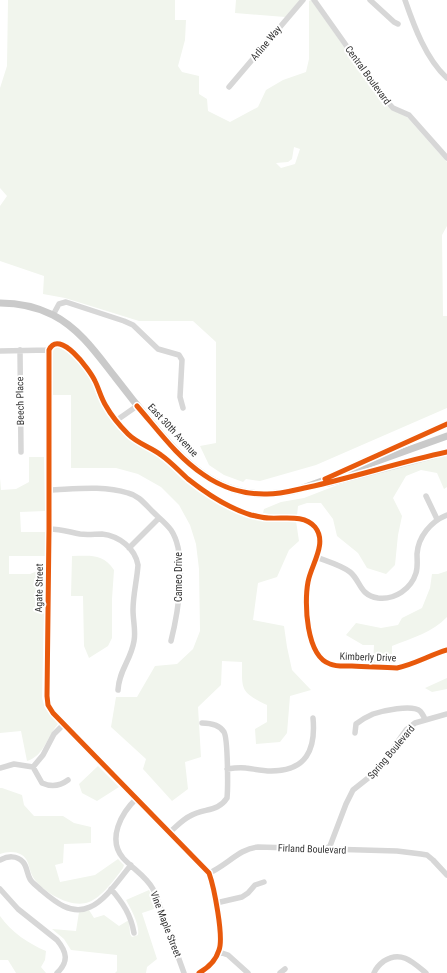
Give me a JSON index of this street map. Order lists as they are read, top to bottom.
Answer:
{
  "streets": {
    "main road": ["East 30th Avenue"],
    "street": [
      "Arline Way",
      "Central Boulevard",
      "Beech Place",
      "Cameo Drive",
      "Agate Street",
      "Kimberly Drive",
      "Spring Boulevard",
      "Firland Boulevard",
      "Vine Maple Street"
    ]
  },
  "crossings": [
    ["Cameo Drive", "Agate Street"],
    ["Agate Street", "Firland Boulevard"],
    ["Agate Street", "Vine Maple Street"],
    ["Spring Boulevard", "Firland Boulevard"]
  ]
}
